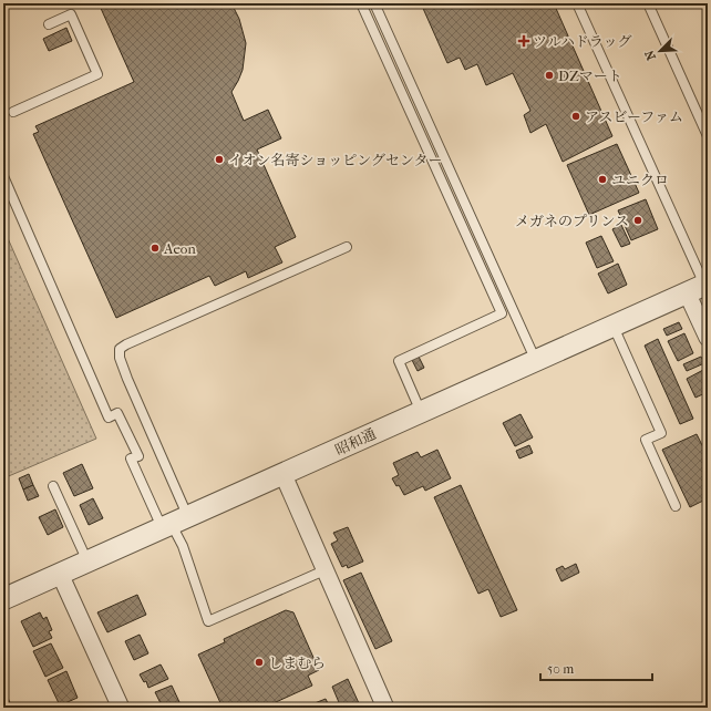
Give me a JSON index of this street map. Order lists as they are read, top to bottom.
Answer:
{
  "streets": {
    "street": ["昭和通"]
  },
  "places": {
    "health": ["ツルハドラッグ"],
    "other": [
      "DZマート",
      "アスビーファム",
      "イオン名寄ショッピングセンター",
      "ユニクロ",
      "メガネのプリンス",
      "Aeon",
      "しまむら"
    ]
  },
  "scale_bar": "50 m",
  "north": "bottom left"
}
